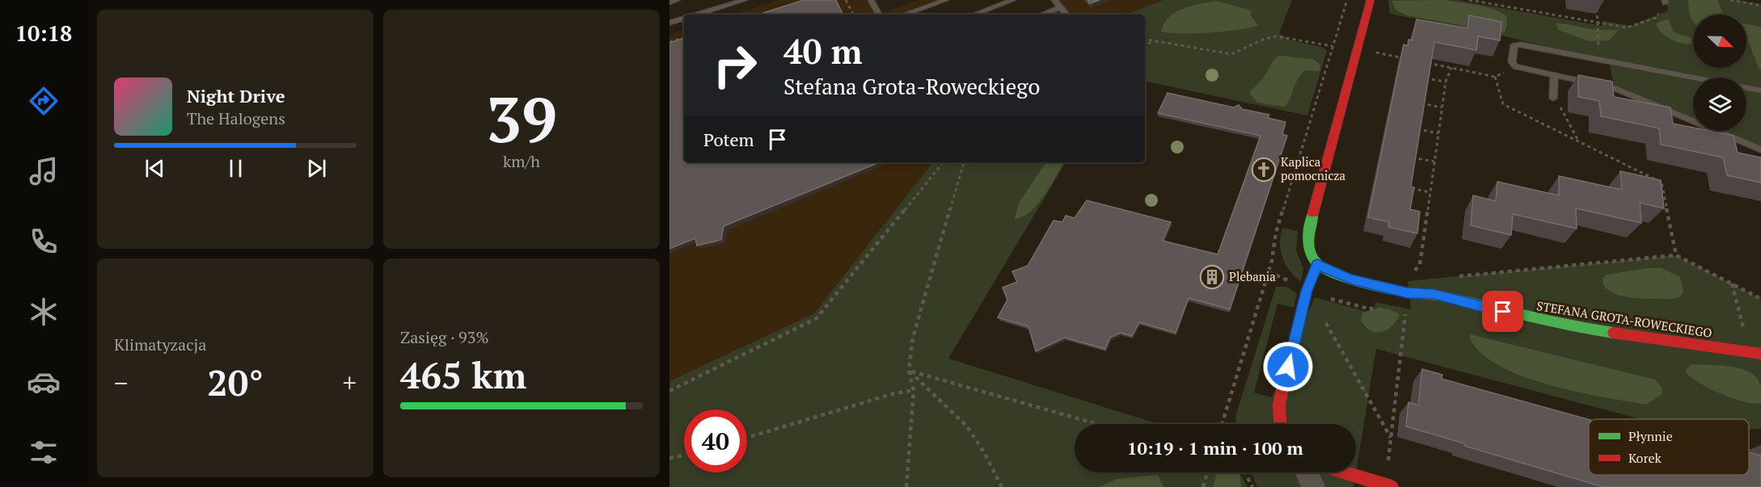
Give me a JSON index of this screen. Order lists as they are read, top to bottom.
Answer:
{
  "streets": {
    "street": ["STEFANA GROTA-ROWECKIEGO"]
  },
  "places": {
    "church": ["Kaplica pomocnicza"],
    "building": ["Plebania"]
  },
  "legend": ["Płynnie", "Korek"],
  "north": "bottom right",
  "page": {
    "tabs": "10:18",
    "tile": [
      ["39", "km/h"],
      "Klimatyzacja",
      ["Zasięg · 93%", "465 km"]
    ],
    "turn": ["40 m", "Stefana Grota-Roweckiego"],
    "song": ["Night Drive", "The Halogens"],
    "then": "Potem",
    "heat": ["−", "20°", "+"],
    "limit": "40",
    "trip": "10:19 · 1 min · 100 m"
  }
}
